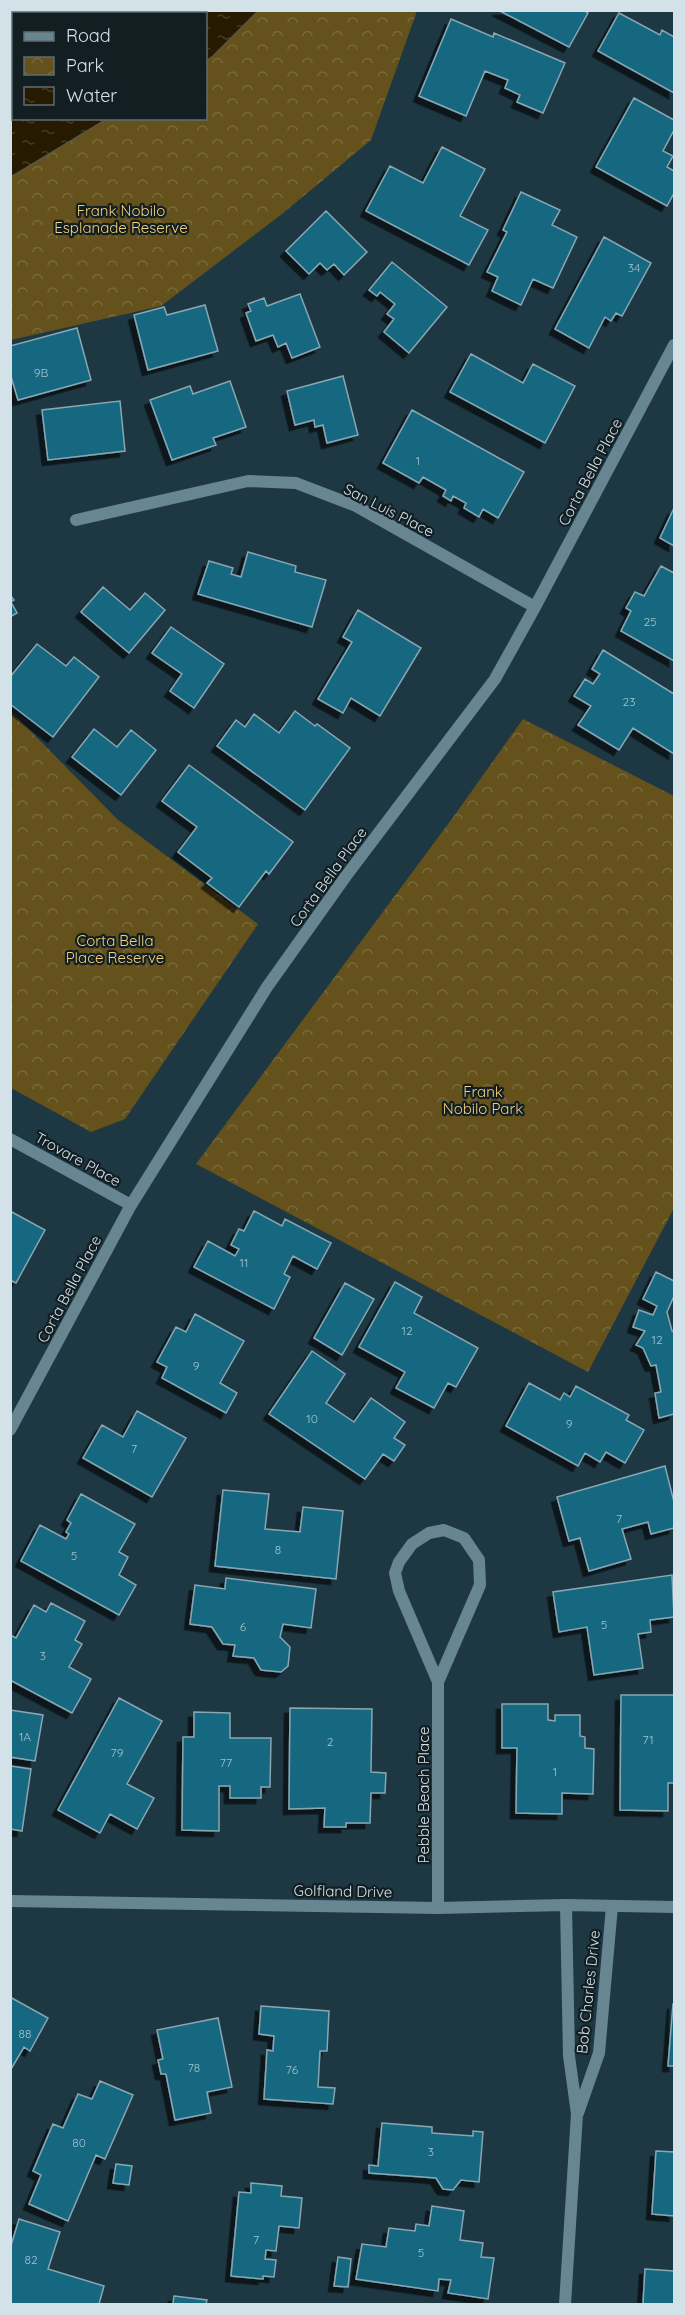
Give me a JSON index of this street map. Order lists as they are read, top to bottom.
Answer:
{
  "streets": {
    "street": [
      "Corta Bella Place",
      "San Luis Place",
      "Trovare Place",
      "Pebble Beach Place",
      "Golfland Drive",
      "Bob Charles Drive"
    ]
  },
  "crossings": [
    ["Corta Bella Place", "San Luis Place"],
    ["Corta Bella Place", "Trovare Place"],
    ["Pebble Beach Place", "Golfland Drive"],
    ["Golfland Drive", "Bob Charles Drive"]
  ],
  "parks": ["Frank Nobilo Esplanade Reserve", "Corta Bella Place Reserve", "Frank Nobilo Park"],
  "house_numbers": [
    "34",
    "9B",
    "1",
    "25",
    "23",
    "11",
    "12",
    "12",
    "9",
    "10",
    "9",
    "7",
    "7",
    "8",
    "5",
    "5",
    "6",
    "3",
    "1A",
    "71",
    "2",
    "79",
    "77",
    "1",
    "88",
    "78",
    "76",
    "80",
    "3",
    "7",
    "5",
    "82"
  ],
  "legend": ["Road", "Park", "Water"]
}
